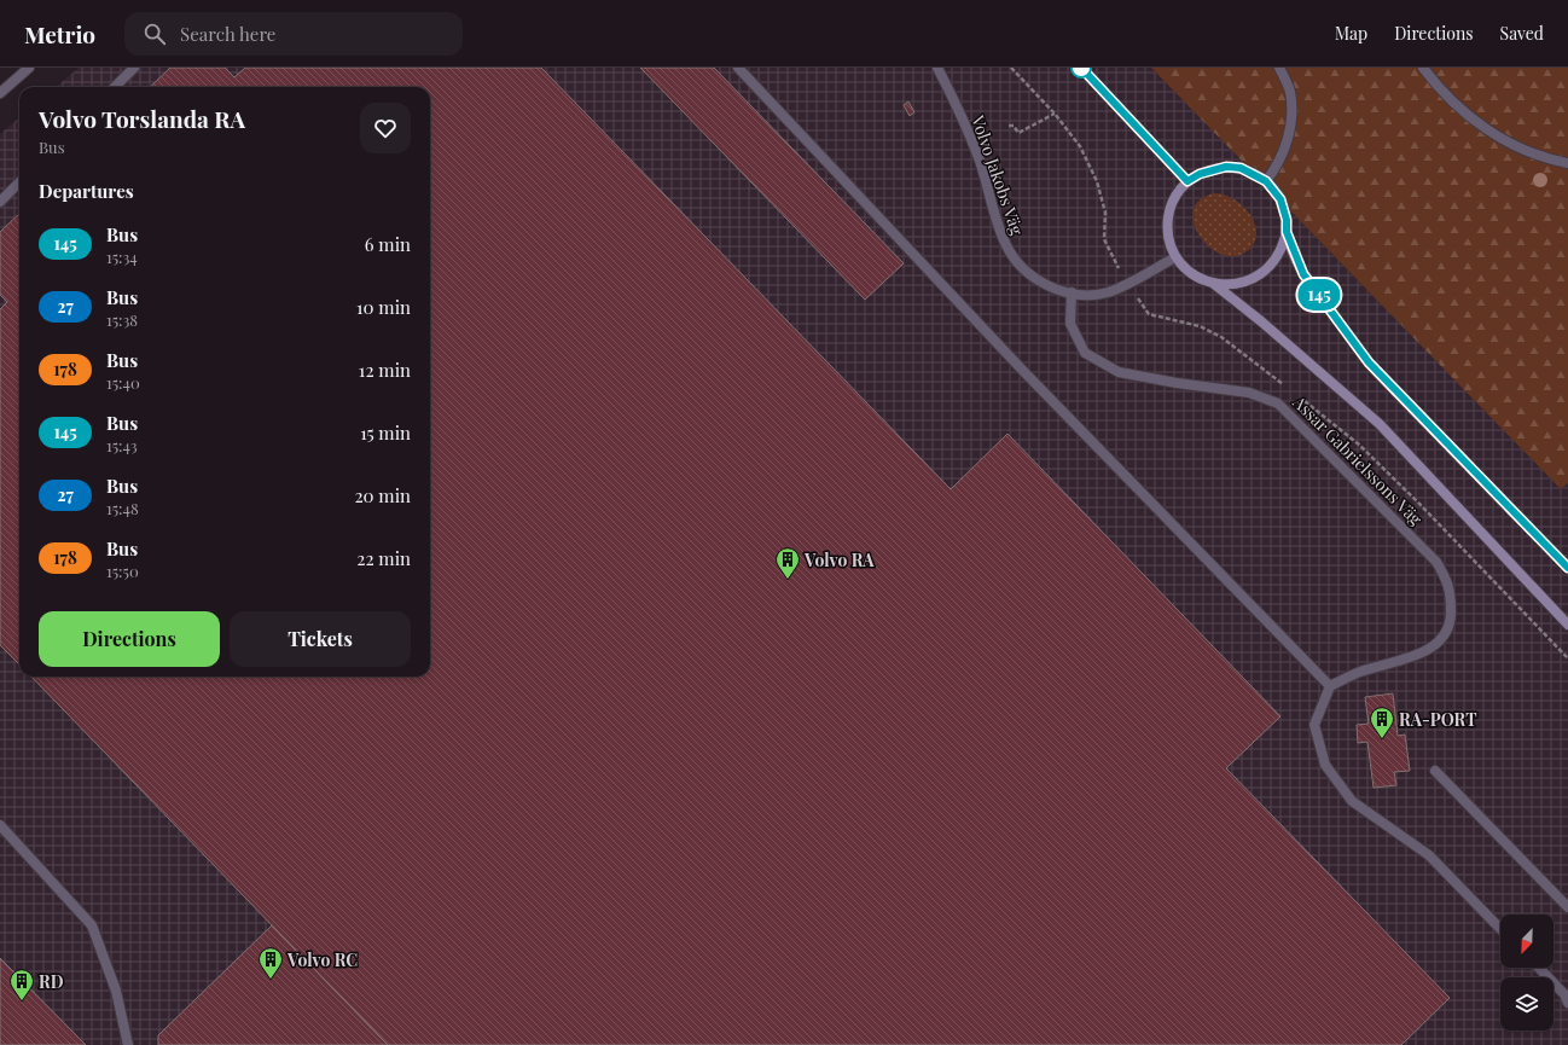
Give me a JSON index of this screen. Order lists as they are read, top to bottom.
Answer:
{
  "streets": {
    "street": ["Volvo Jakobs Väg", "Assar Gabrielssons Väg"]
  },
  "crossings": [
    ["Volvo Jakobs Väg", "Assar Gabrielssons Väg"]
  ],
  "places": {
    "building": [
      "Volvo RA",
      "RA-PORT",
      "Volvo RC",
      "RD"
    ]
  },
  "lines": ["bus line 145"],
  "north": "bottom left",
  "page": {
    "header": "Metrio",
    "search": "Search here",
    "nav": ["Map", "Directions", "Saved"],
    "on_map": "145",
    "heading": [
      ["Volvo Torslanda RA", "Bus"],
      "Departures"
    ],
    "list": [
      {
        "mark": "145",
        "name": "Bus",
        "note": "15:34",
        "value": "6 min"
      },
      {
        "mark": "27",
        "name": "Bus",
        "note": "15:38",
        "value": "10 min"
      },
      {
        "mark": "178",
        "name": "Bus",
        "note": "15:40",
        "value": "12 min"
      },
      {
        "mark": "145",
        "name": "Bus",
        "note": "15:43",
        "value": "15 min"
      },
      {
        "mark": "27",
        "name": "Bus",
        "note": "15:48",
        "value": "20 min"
      },
      {
        "mark": "178",
        "name": "Bus",
        "note": "15:50",
        "value": "22 min"
      }
    ],
    "buttons": ["Directions", "Tickets"]
  }
}
